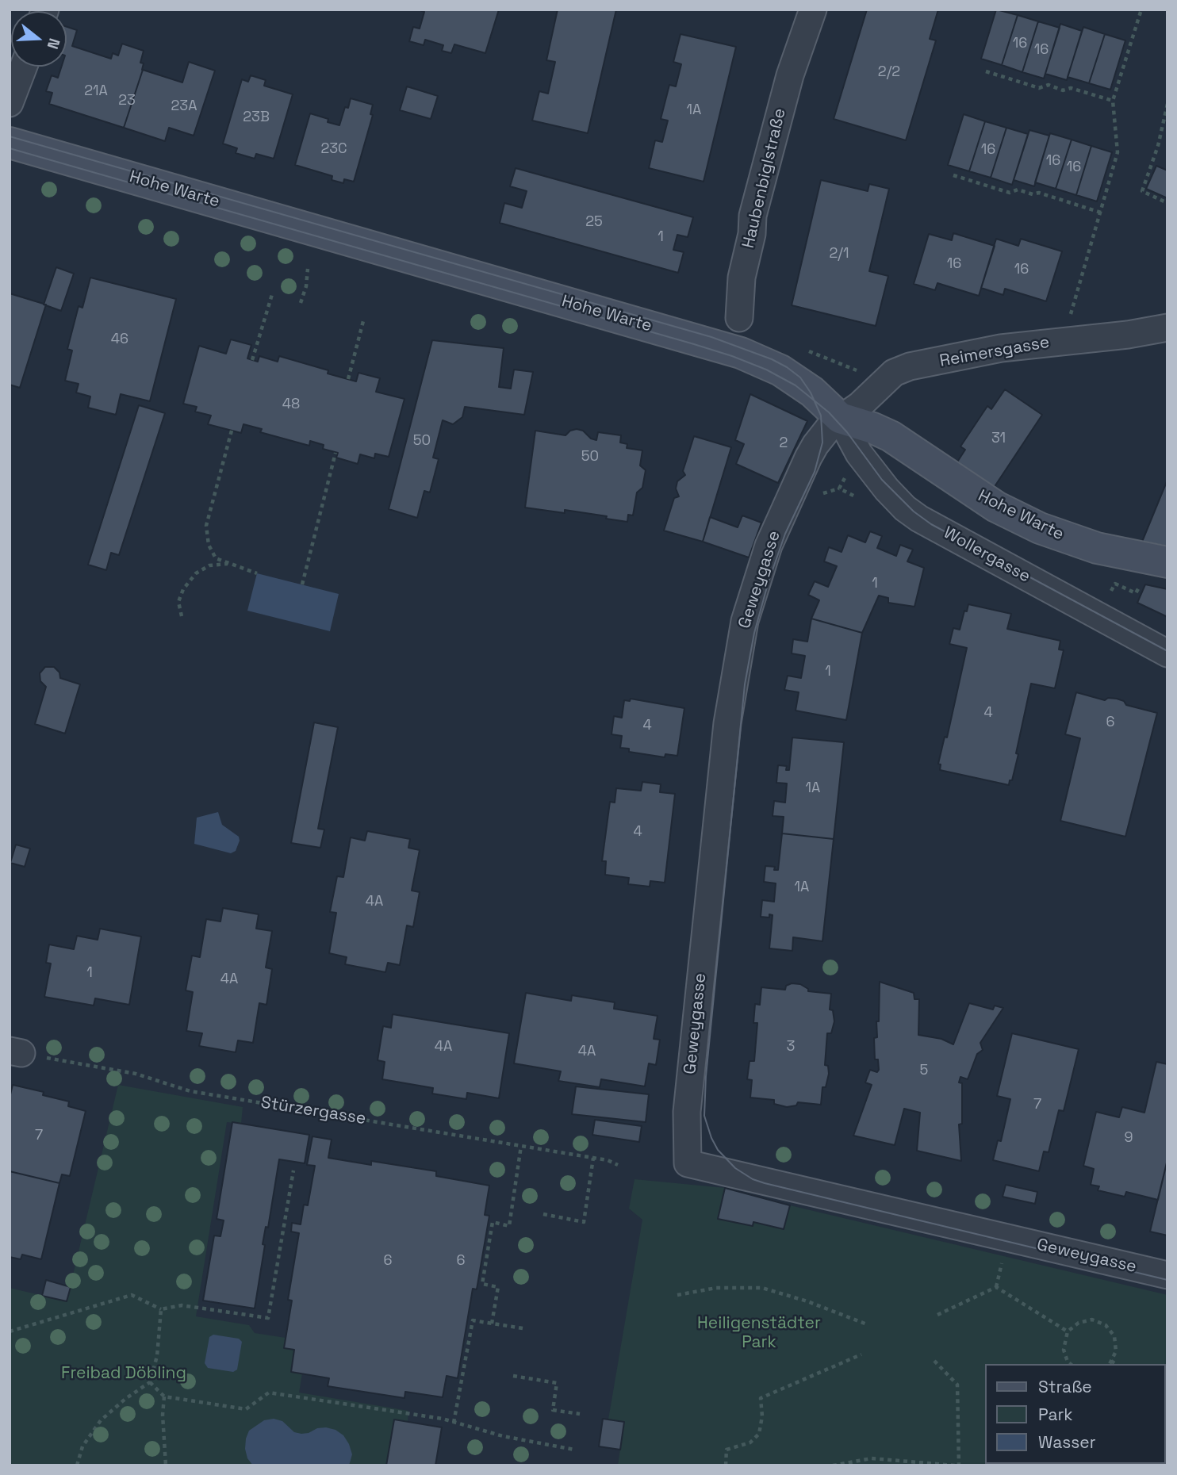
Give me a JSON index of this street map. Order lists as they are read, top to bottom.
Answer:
{
  "streets": {
    "street": [
      "Haubenbiglstraße",
      "Hohe Warte",
      "Reimersgasse",
      "Wollergasse",
      "Geweygasse"
    ],
    "path": ["Stürzergasse"]
  },
  "crossings": [
    ["Hohe Warte", "Reimersgasse"],
    ["Hohe Warte", "Wollergasse"],
    ["Hohe Warte", "Geweygasse"],
    ["Reimersgasse", "Wollergasse"],
    ["Reimersgasse", "Geweygasse"],
    ["Wollergasse", "Geweygasse"]
  ],
  "parks": ["Heiligenstädter Park", "Freibad Döbling"],
  "house_numbers": [
    "16",
    "16",
    "2/2",
    "21A",
    "23",
    "23A",
    "1A",
    "23B",
    "23C",
    "16",
    "16",
    "16",
    "25",
    "1",
    "2/1",
    "16",
    "16",
    "46",
    "48",
    "31",
    "50",
    "2",
    "50",
    "1",
    "1",
    "4",
    "6",
    "4",
    "1A",
    "4",
    "1A",
    "4A",
    "1",
    "4A",
    "4A",
    "3",
    "4A",
    "5",
    "7",
    "7",
    "9",
    "6",
    "6"
  ],
  "legend": ["Straße", "Park", "Wasser"],
  "north": "right"
}
